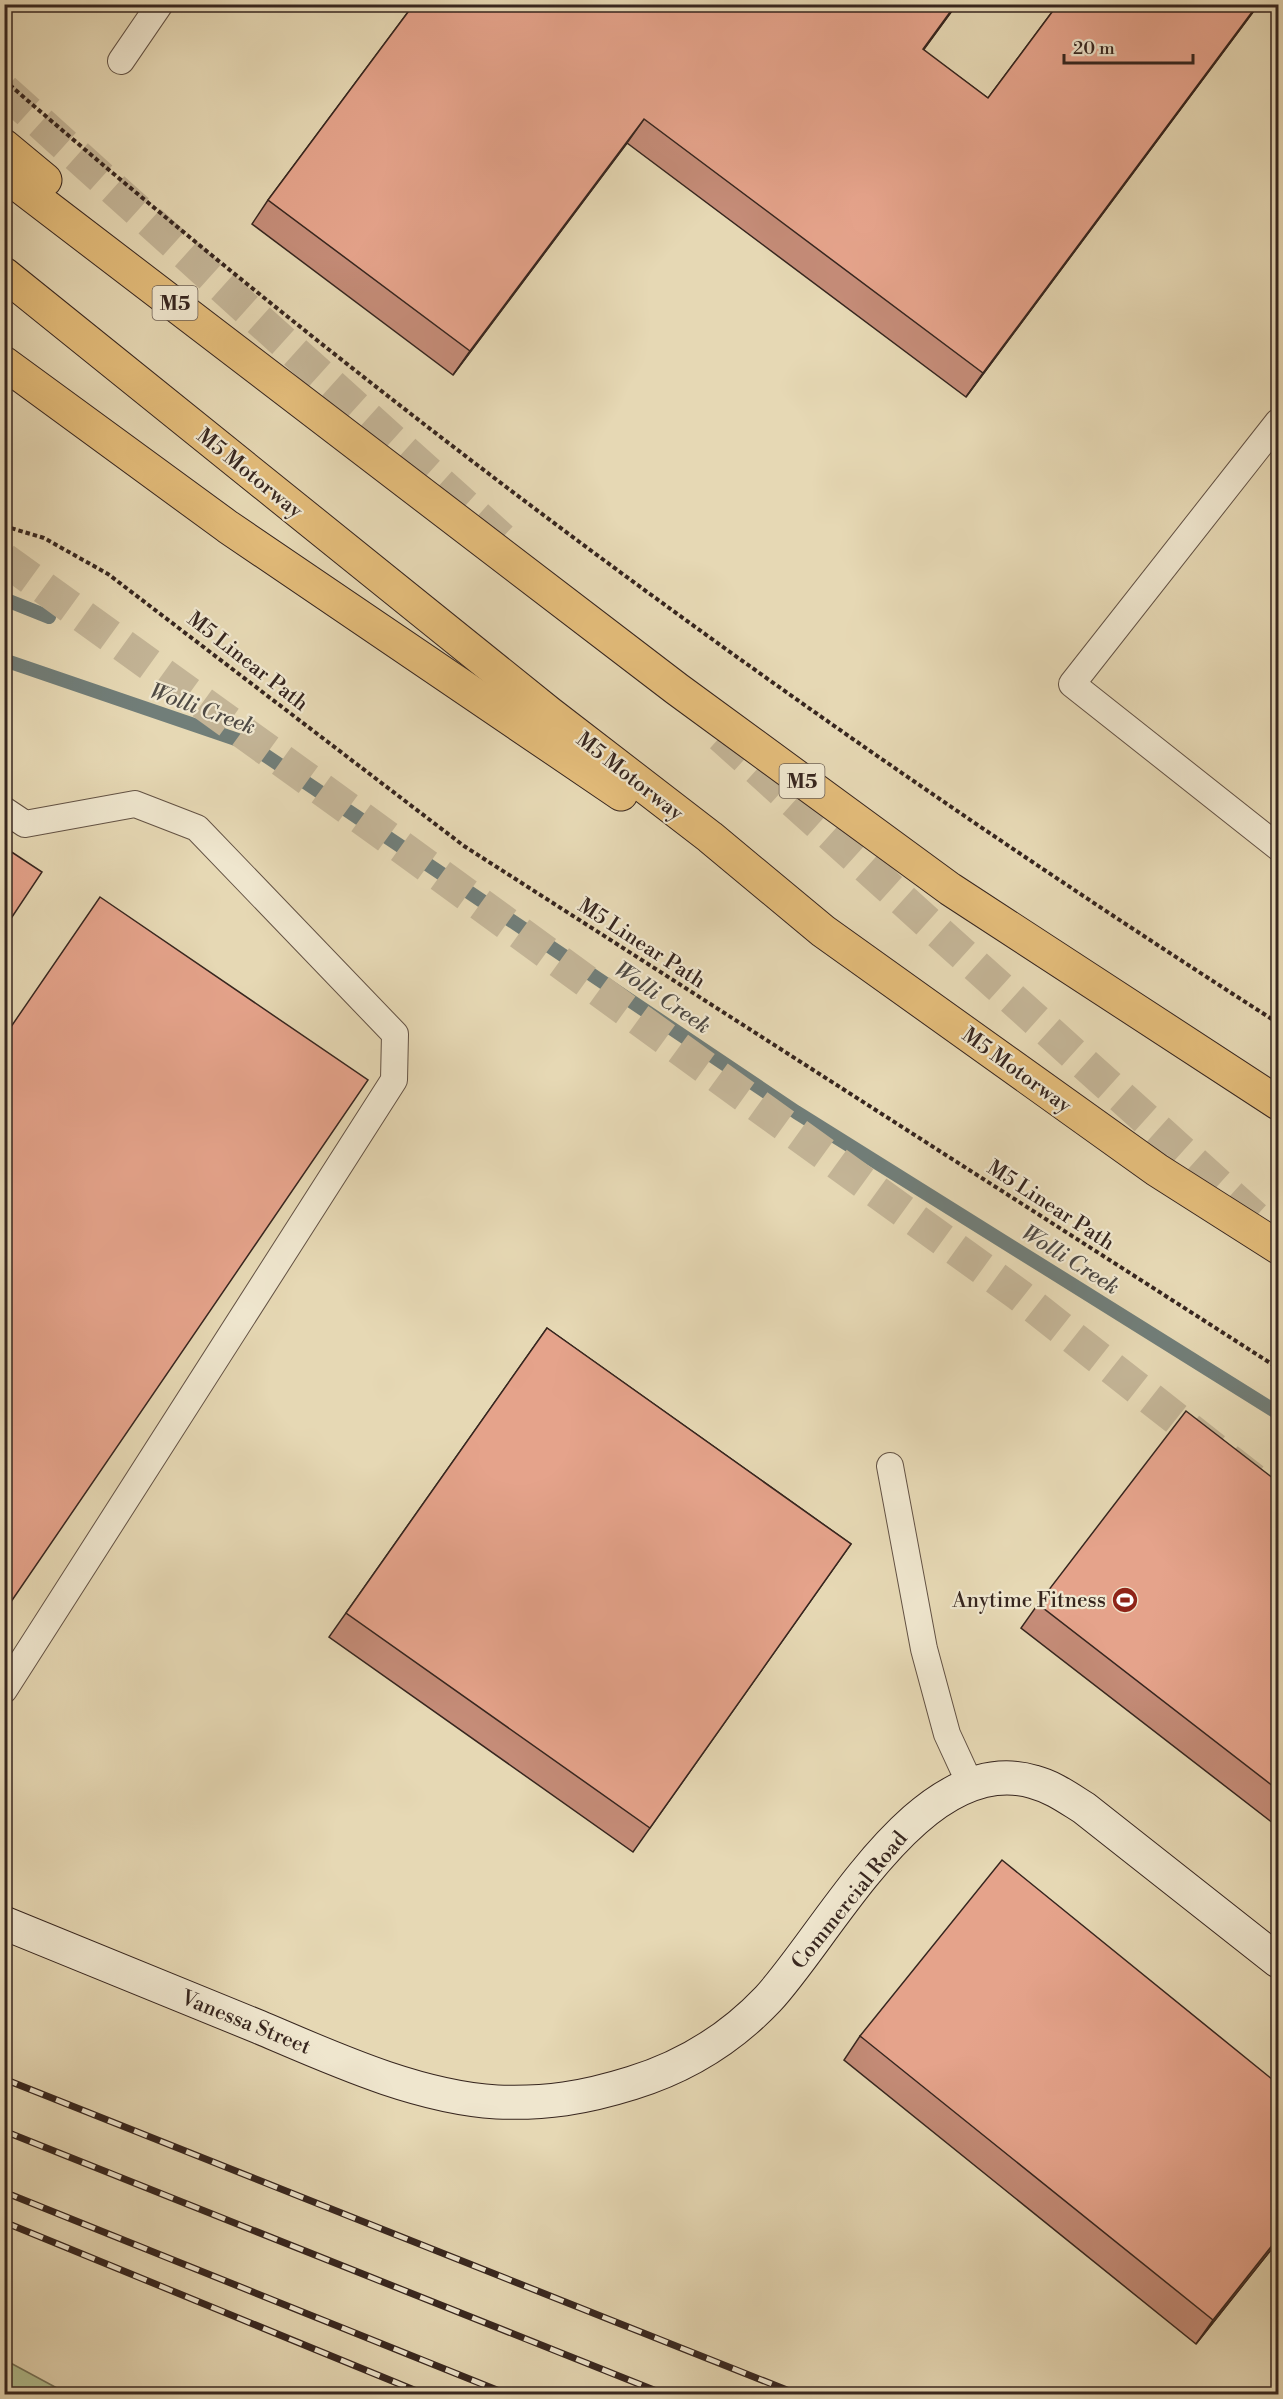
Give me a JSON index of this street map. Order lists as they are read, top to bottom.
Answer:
{
  "streets": {
    "highway": ["M5", "M5 Motorway"],
    "main road": ["Commercial Road", "Vanessa Street"],
    "path": ["M5 Linear Path"]
  },
  "crossings": [
    ["Commercial Road", "Vanessa Street"]
  ],
  "water": ["Wolli Creek"],
  "places": {
    "sports": ["Anytime Fitness"]
  },
  "scale_bar": "20 m"
}
